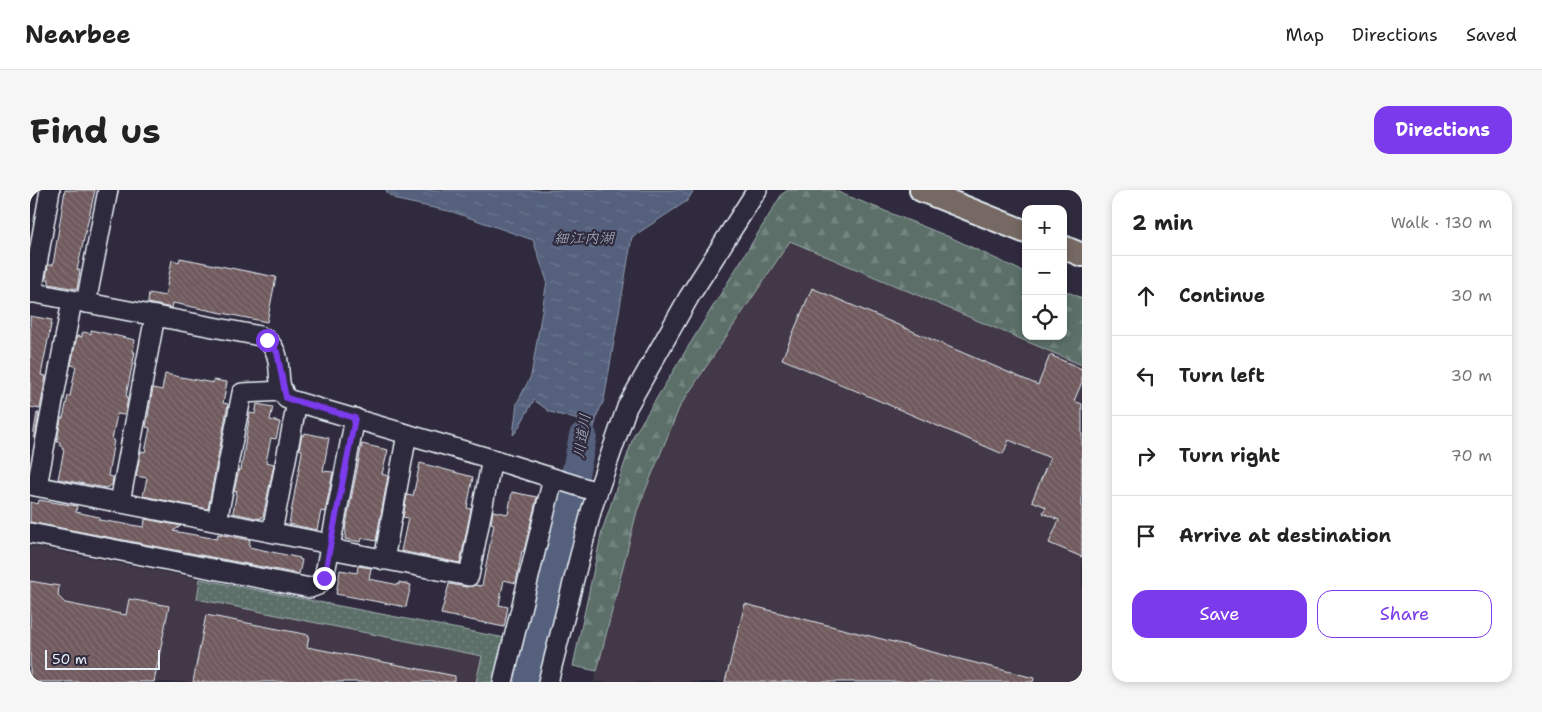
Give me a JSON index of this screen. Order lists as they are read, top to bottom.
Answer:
{
  "water": ["細江内湖", "川道川"],
  "scale_bar": "50 m",
  "page": {
    "header": "Nearbee",
    "nav": ["Map", "Directions", "Saved"],
    "buttons": [
      "Directions",
      ["Save", "Share"]
    ],
    "title": "Find us",
    "heading": ["2 min", "Walk · 130 m"],
    "map_buttons": ["+", "−"],
    "list": [
      ["Continue", "30 m"],
      ["Turn left", "30 m"],
      ["Turn right", "70 m"],
      "Arrive at destination"
    ],
    "scale": "50 m"
  }
}
